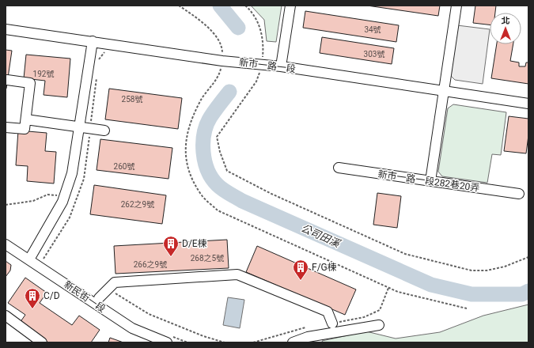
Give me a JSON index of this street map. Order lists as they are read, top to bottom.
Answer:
{
  "streets": {
    "street": ["新市一路一段", "新市一路一段282巷20弄", "新民街一段"]
  },
  "water": ["公司田溪"],
  "places": {
    "building": ["D/E棟", "F/G棟", "C/D"]
  },
  "house_numbers": [
    "34號",
    "303號",
    "192號",
    "258號",
    "260號",
    "262之9號",
    "268之5號",
    "266之9號"
  ],
  "north": "top"
}
